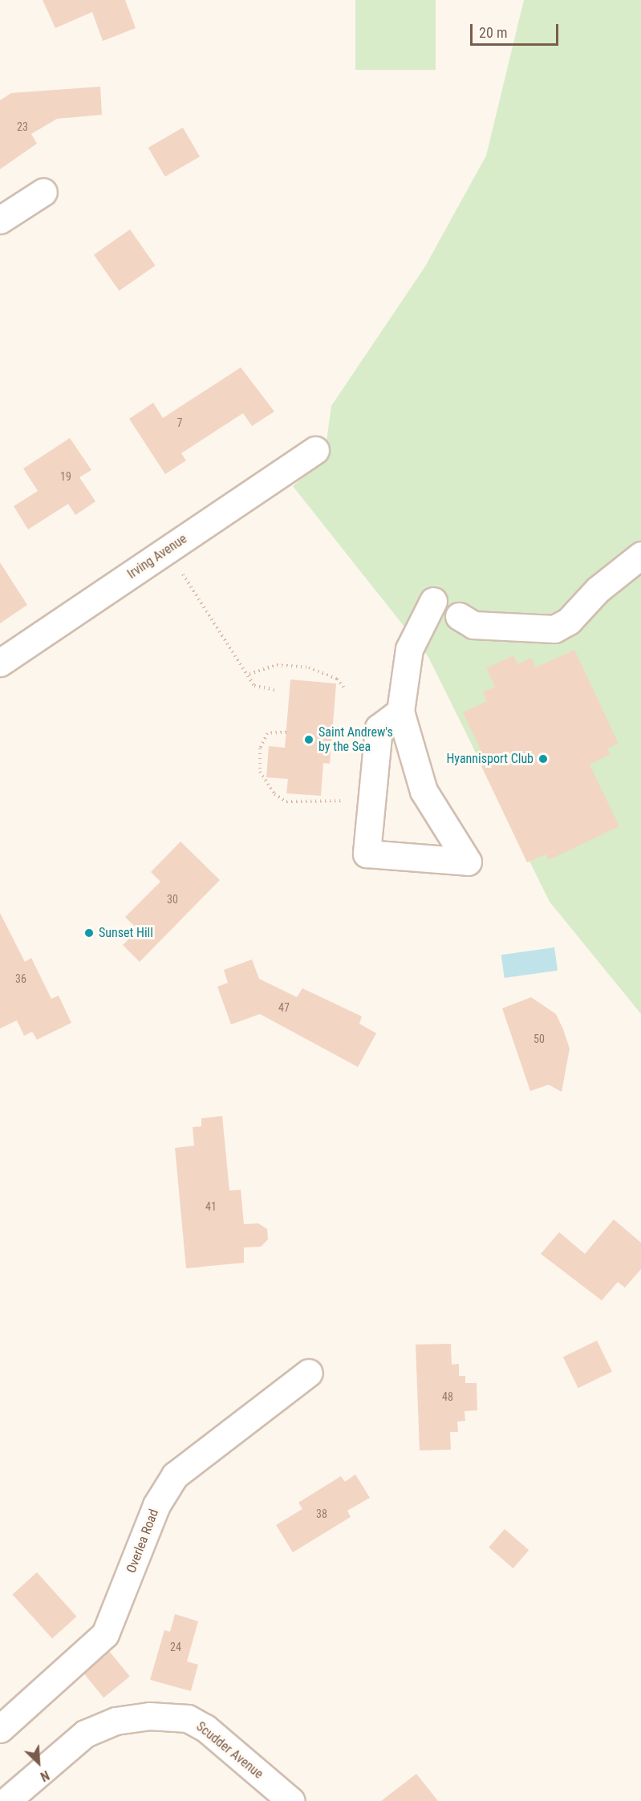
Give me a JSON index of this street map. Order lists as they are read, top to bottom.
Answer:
{
  "streets": {
    "street": ["Irving Avenue", "Overlea Road", "Scudder Avenue"]
  },
  "places": ["Saint Andrew's by the Sea", "Hyannisport Club", "Sunset Hill"],
  "house_numbers": [
    "23",
    "7",
    "19",
    "30",
    "36",
    "47",
    "50",
    "41",
    "48",
    "38",
    "24"
  ],
  "scale_bar": "20 m",
  "north": "bottom right"
}
